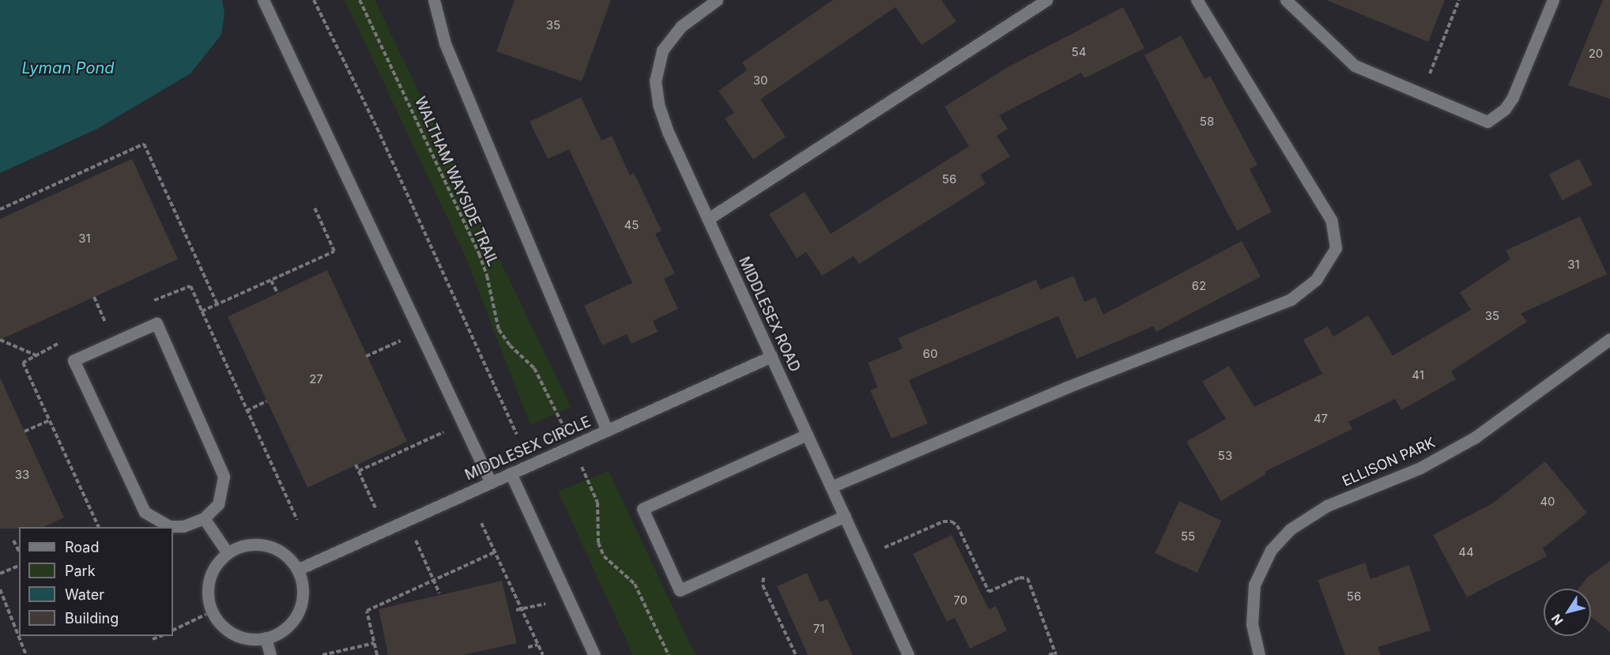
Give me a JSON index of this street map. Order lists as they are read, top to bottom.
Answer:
{
  "streets": {
    "street": ["MIDDLESEX ROAD", "MIDDLESEX CIRCLE", "ELLISON PARK"],
    "path": ["WALTHAM WAYSIDE TRAIL"]
  },
  "crossings": [
    ["MIDDLESEX ROAD", "MIDDLESEX CIRCLE"]
  ],
  "water": ["Lyman Pond"],
  "house_numbers": [
    "35",
    "54",
    "20",
    "30",
    "58",
    "56",
    "45",
    "31",
    "31",
    "62",
    "35",
    "60",
    "41",
    "27",
    "47",
    "53",
    "33",
    "40",
    "55",
    "44",
    "56",
    "70",
    "71"
  ],
  "legend": [
    "Road",
    "Park",
    "Water",
    "Building"
  ],
  "north": "bottom left"
}
